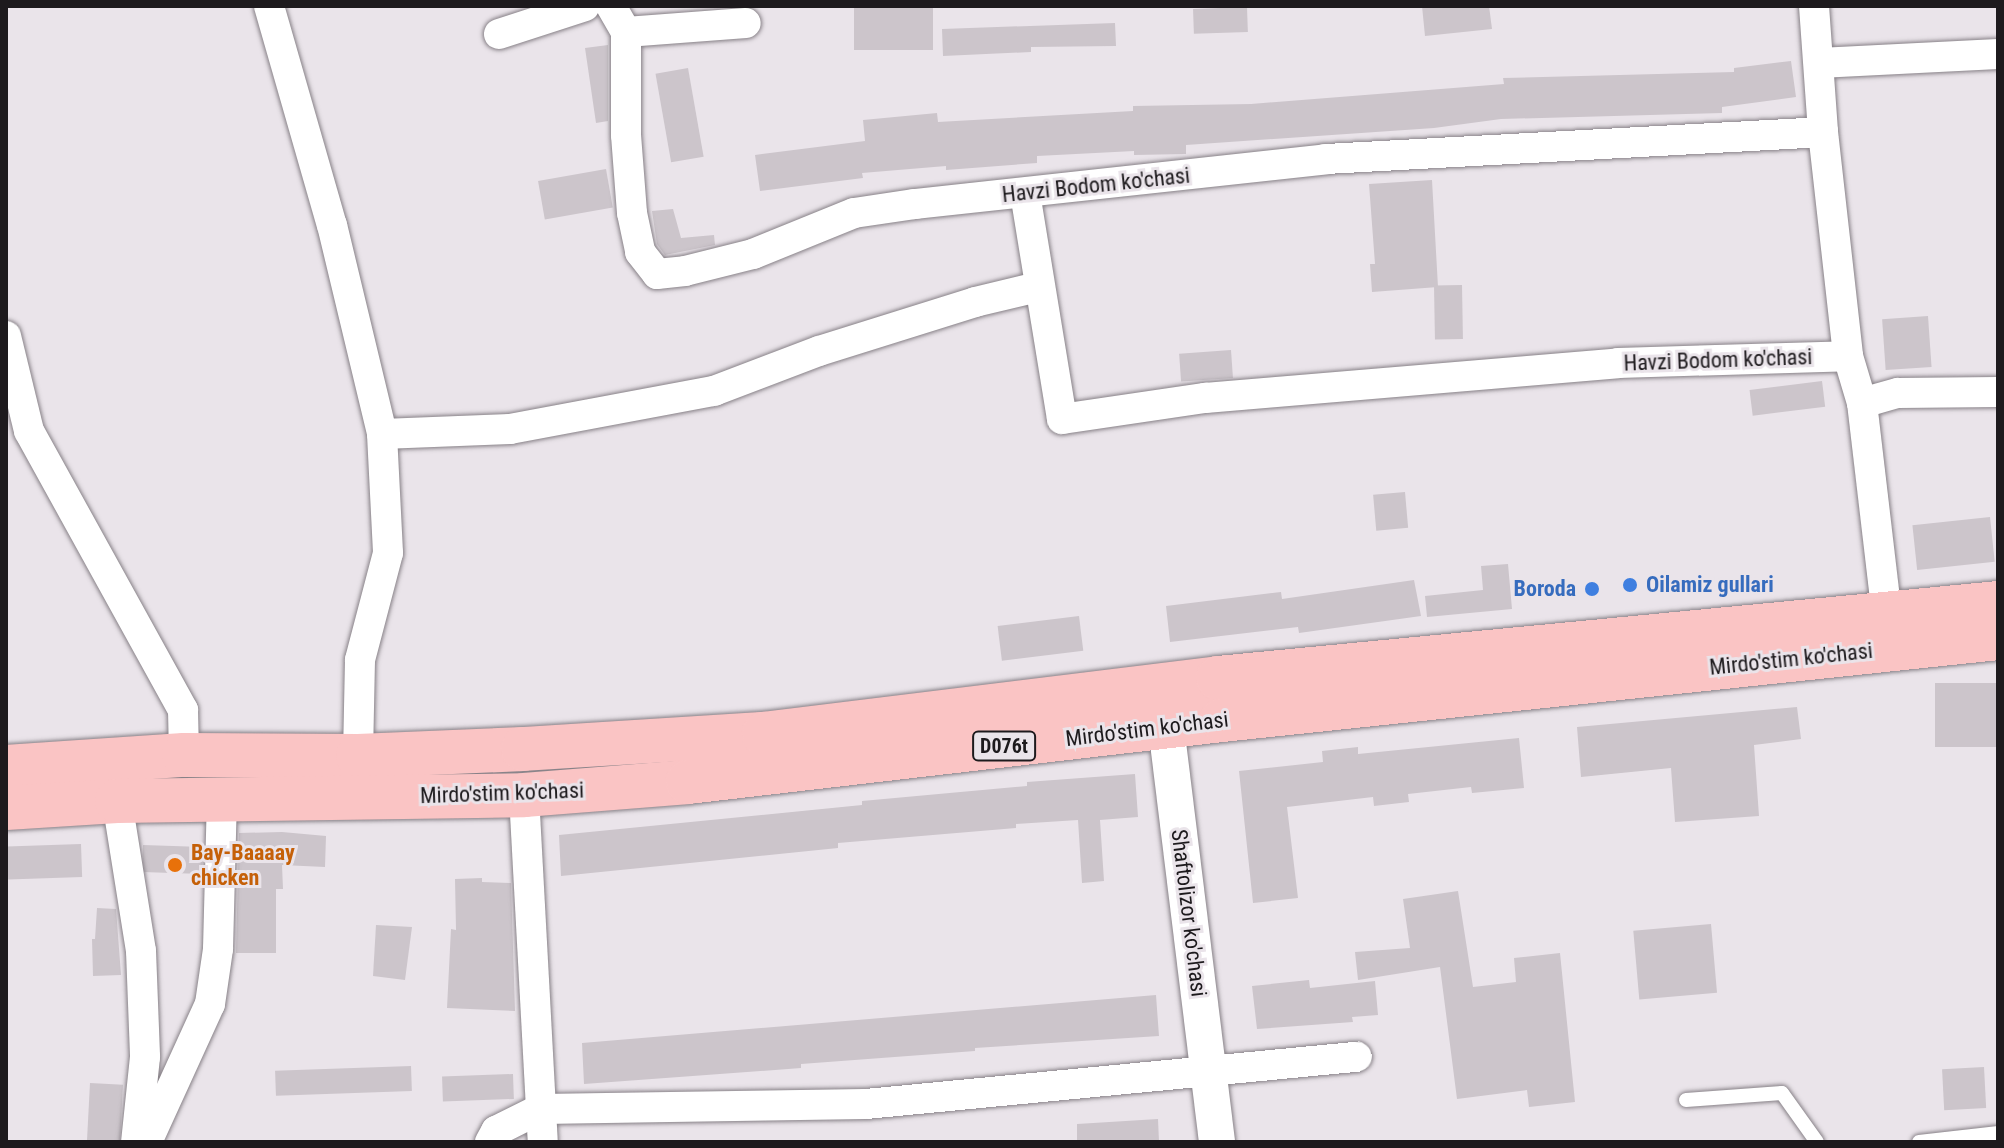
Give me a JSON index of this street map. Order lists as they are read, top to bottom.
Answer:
{
  "streets": {
    "main road": ["Mirdo'stim ko'chasi", "D076t"],
    "street": ["Havzi Bodom ko'chasi", "Shaftolizor ko'chasi"]
  },
  "crossings": [
    ["Mirdo'stim ko'chasi", "Shaftolizor ko'chasi"]
  ],
  "places": ["Oilamiz gullari", "Boroda", "Bay-Baaaay chicken"]
}
